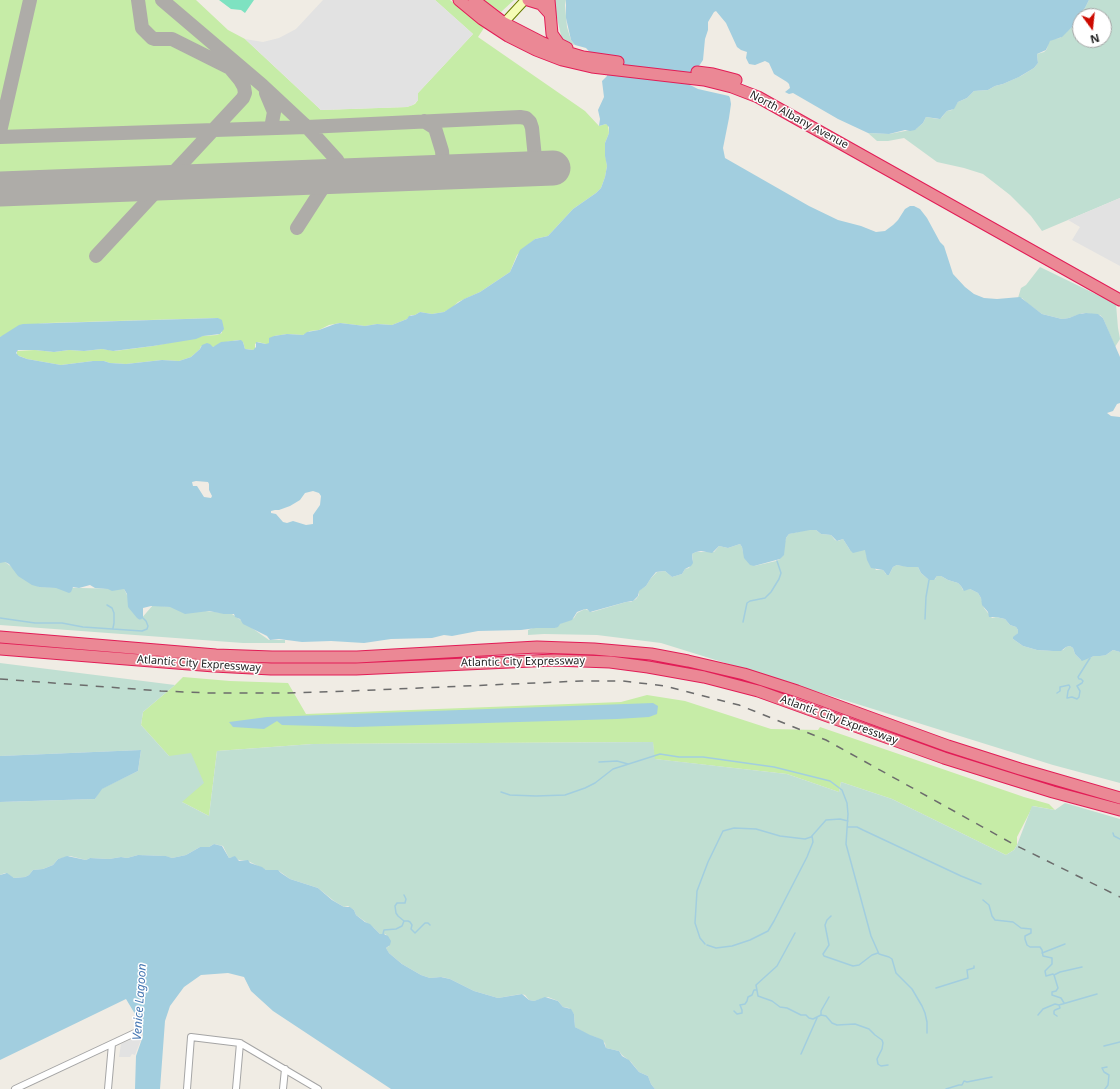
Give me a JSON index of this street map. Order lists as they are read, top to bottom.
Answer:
{
  "streets": {
    "highway": ["North Albany Avenue", "Atlantic City Expressway"]
  },
  "water": ["Venice Lagoon"],
  "north": "bottom"
}
